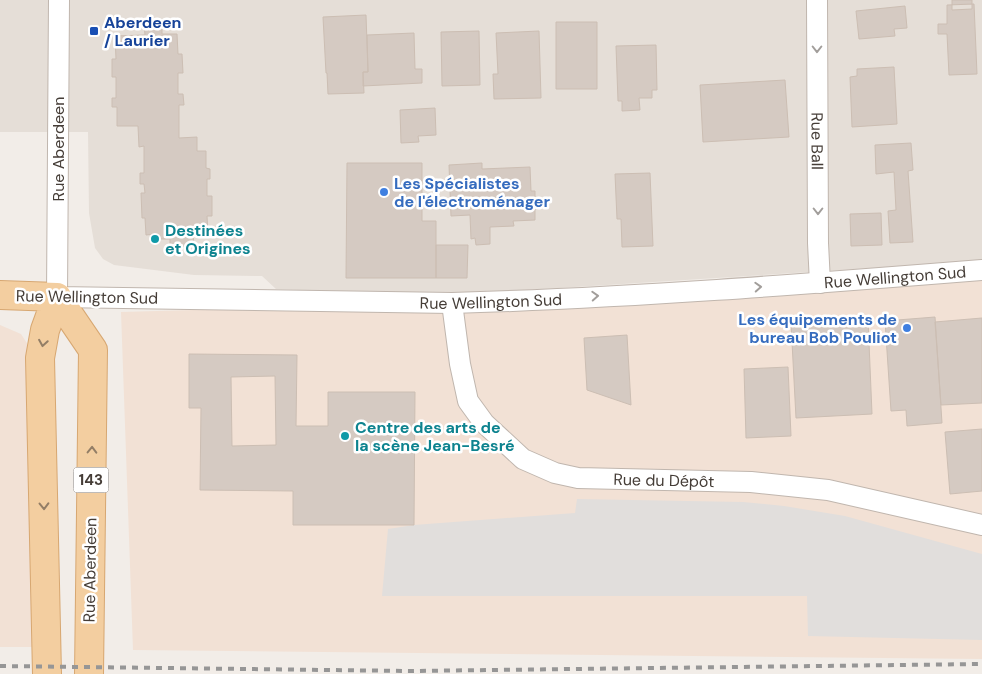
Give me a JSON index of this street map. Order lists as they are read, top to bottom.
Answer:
{
  "streets": {
    "main road": ["Rue Aberdeen", "Rue Wellington Sud", "143"],
    "street": ["Rue Ball", "Rue du Dépôt"]
  },
  "crossings": [
    ["Rue Ball", "Rue Wellington Sud"],
    ["Rue Aberdeen", "Rue Wellington Sud"],
    ["Rue Wellington Sud", "Rue du Dépôt"]
  ],
  "one_way": ["Rue Ball", "Rue Wellington Sud"],
  "places": {
    "transit": ["Aberdeen / Laurier"],
    "other": [
      "Les Spécialistes de l'électroménager",
      "Destinées et Origines",
      "Les équipements de bureau Bob Pouliot",
      "Centre des arts de la scène Jean-Besré"
    ]
  }
}
